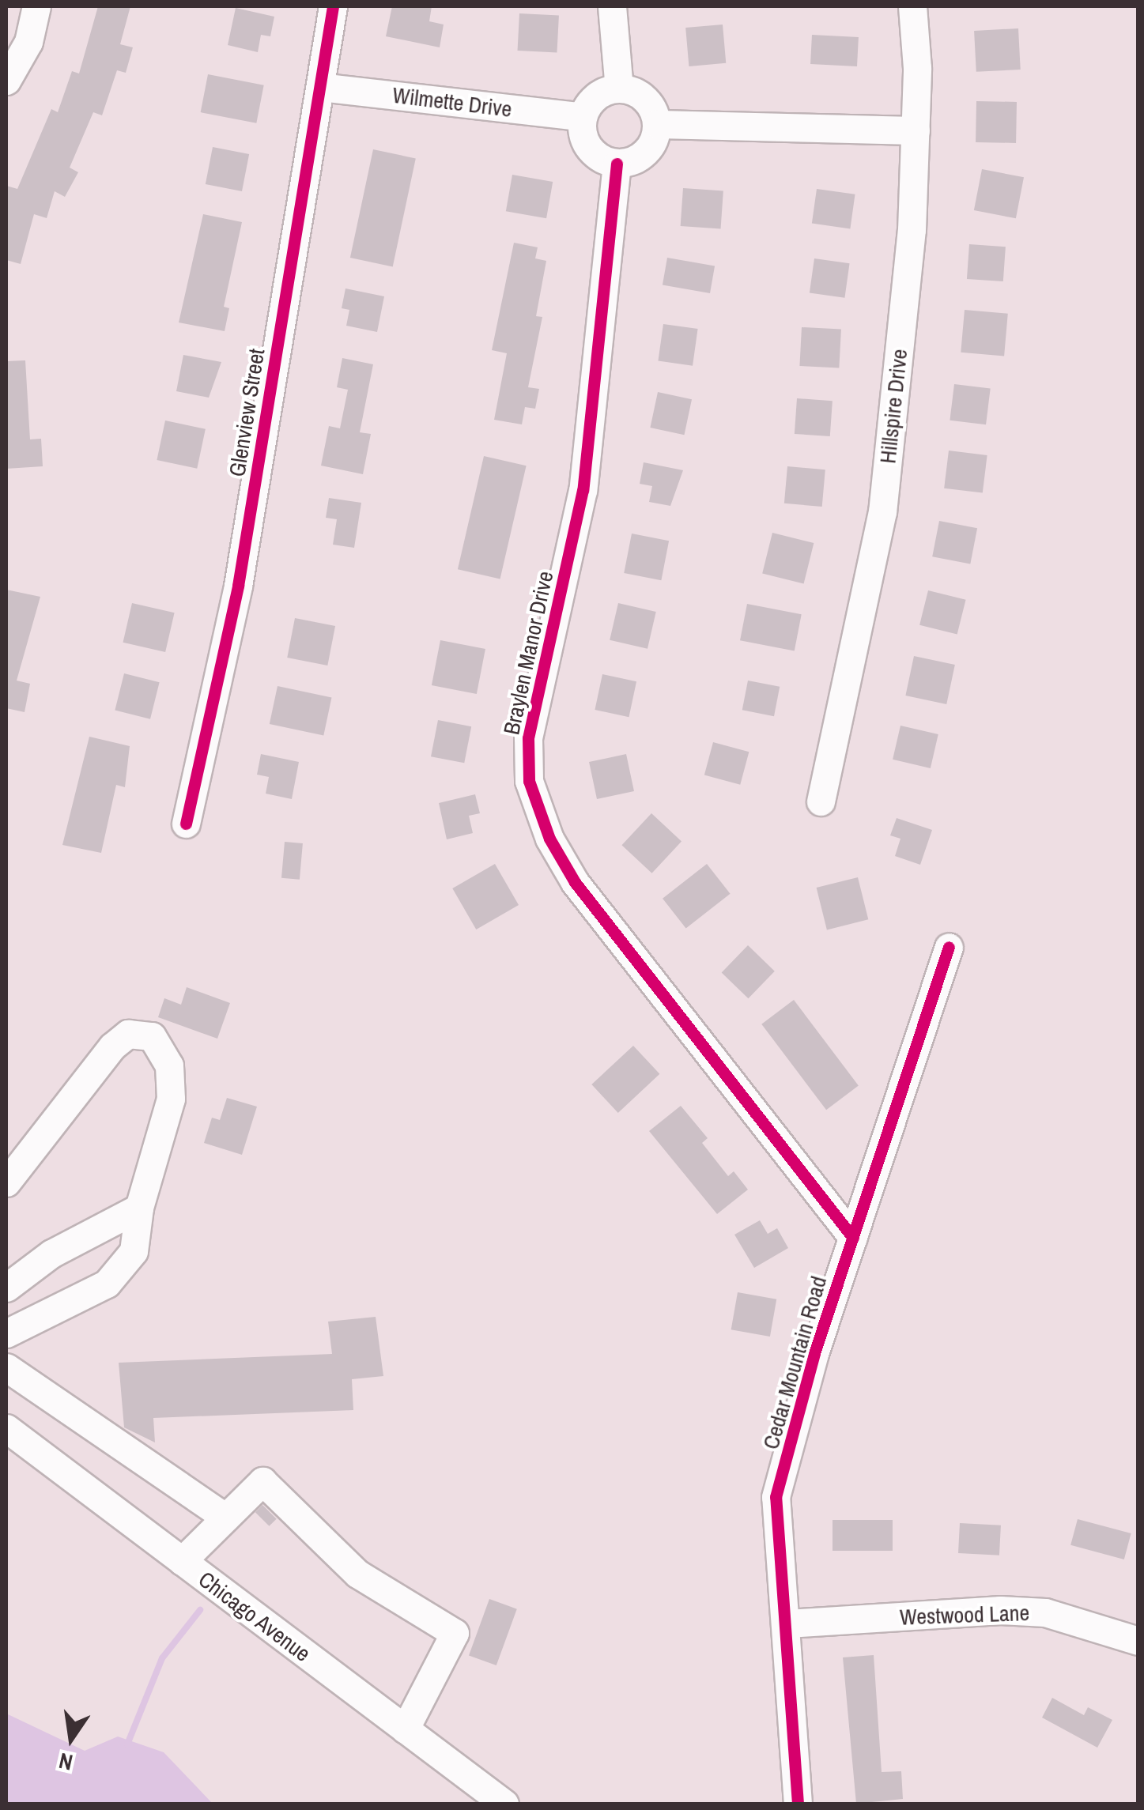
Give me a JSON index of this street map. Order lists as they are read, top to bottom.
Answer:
{
  "streets": {
    "street": [
      "Wilmette Drive",
      "Hillspire Drive",
      "Glenview Street",
      "Braylen Manor Drive",
      "Cedar Mountain Road",
      "Westwood Lane",
      "Chicago Avenue"
    ]
  },
  "crossings": [
    ["Wilmette Drive", "Glenview Street"],
    ["Wilmette Drive", "Braylen Manor Drive"],
    ["Braylen Manor Drive", "Cedar Mountain Road"],
    ["Cedar Mountain Road", "Westwood Lane"]
  ],
  "north": "bottom"
}
